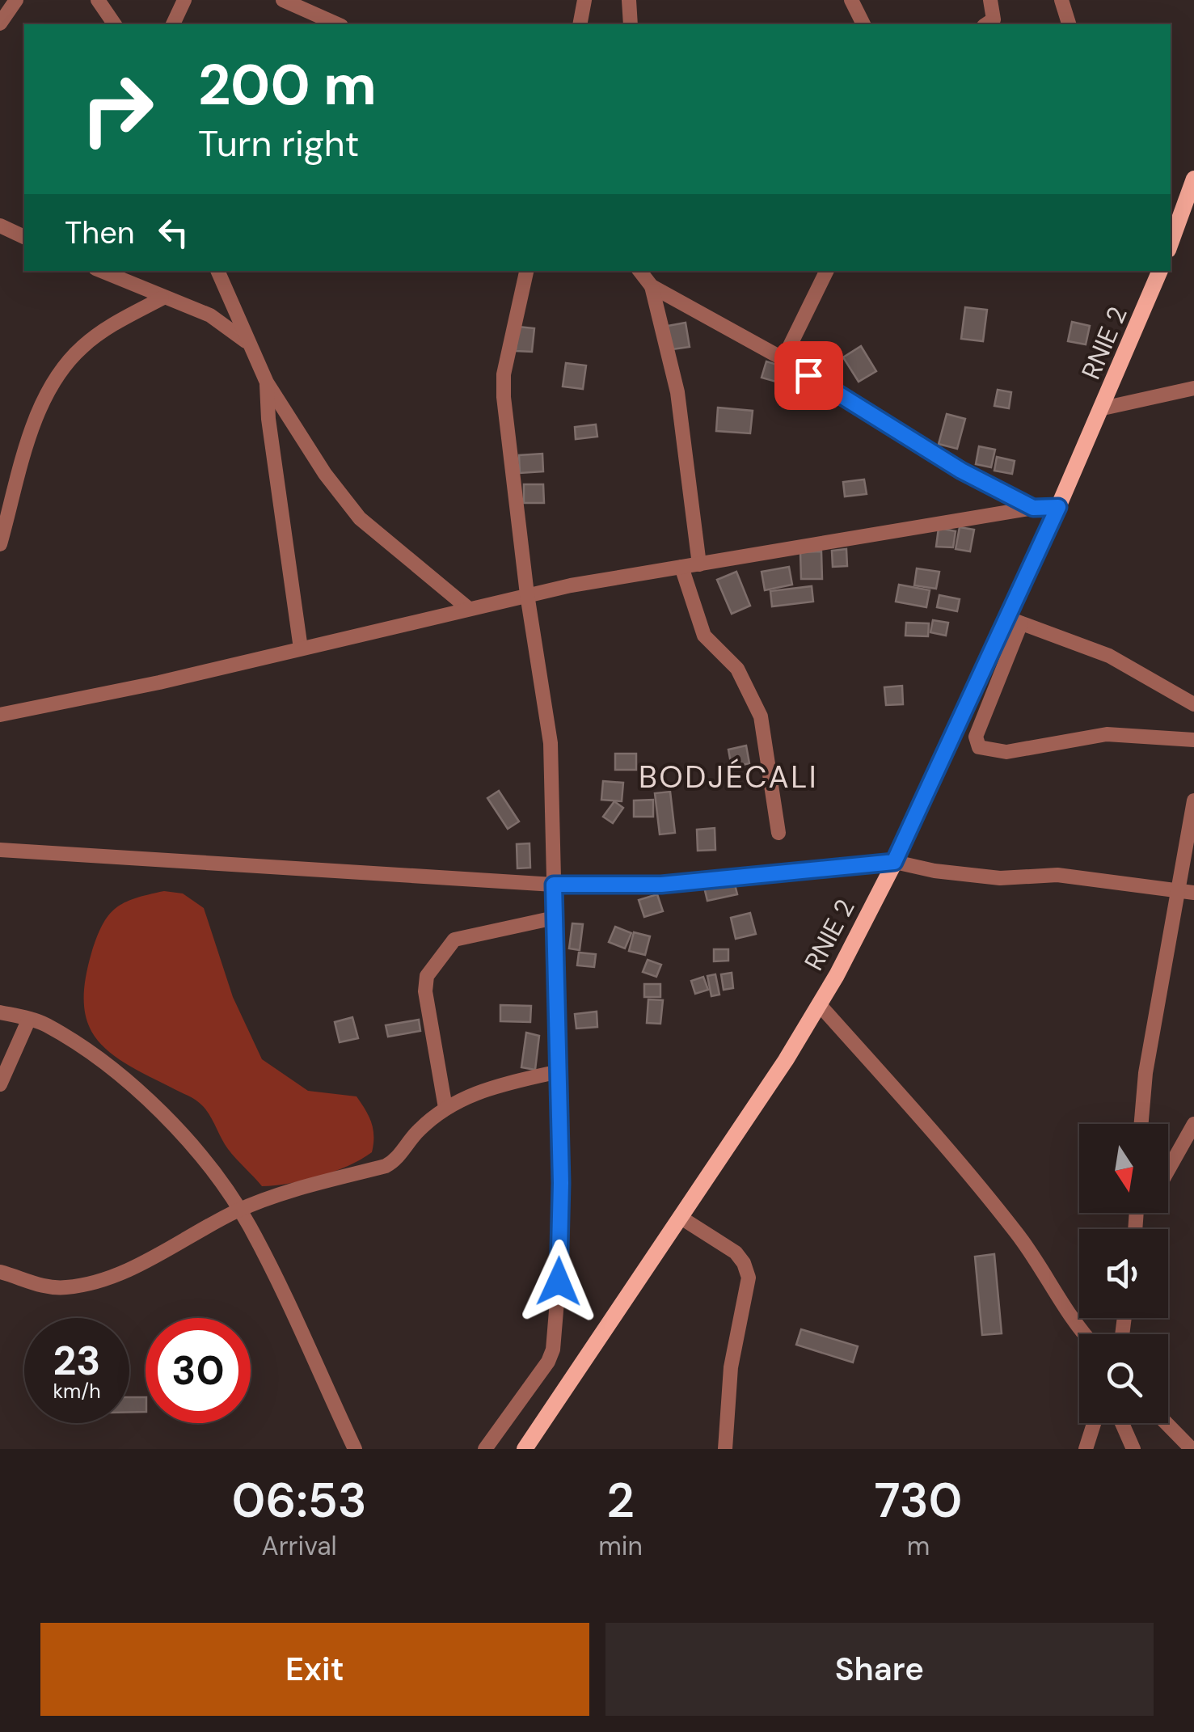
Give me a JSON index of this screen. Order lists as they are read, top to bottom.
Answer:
{
  "streets": {
    "main road": ["RNIE 2"]
  },
  "districts": ["BODJÉCALI"],
  "north": "bottom",
  "page": {
    "turn": ["200 m", "Turn right"],
    "then": "Then",
    "speed": "23 km/h",
    "limit": "30",
    "eta": [
      "06:53",
      "Arrival",
      "2",
      "min",
      "730",
      "m"
    ],
    "buttons": ["Exit", "Share"]
  }
}
